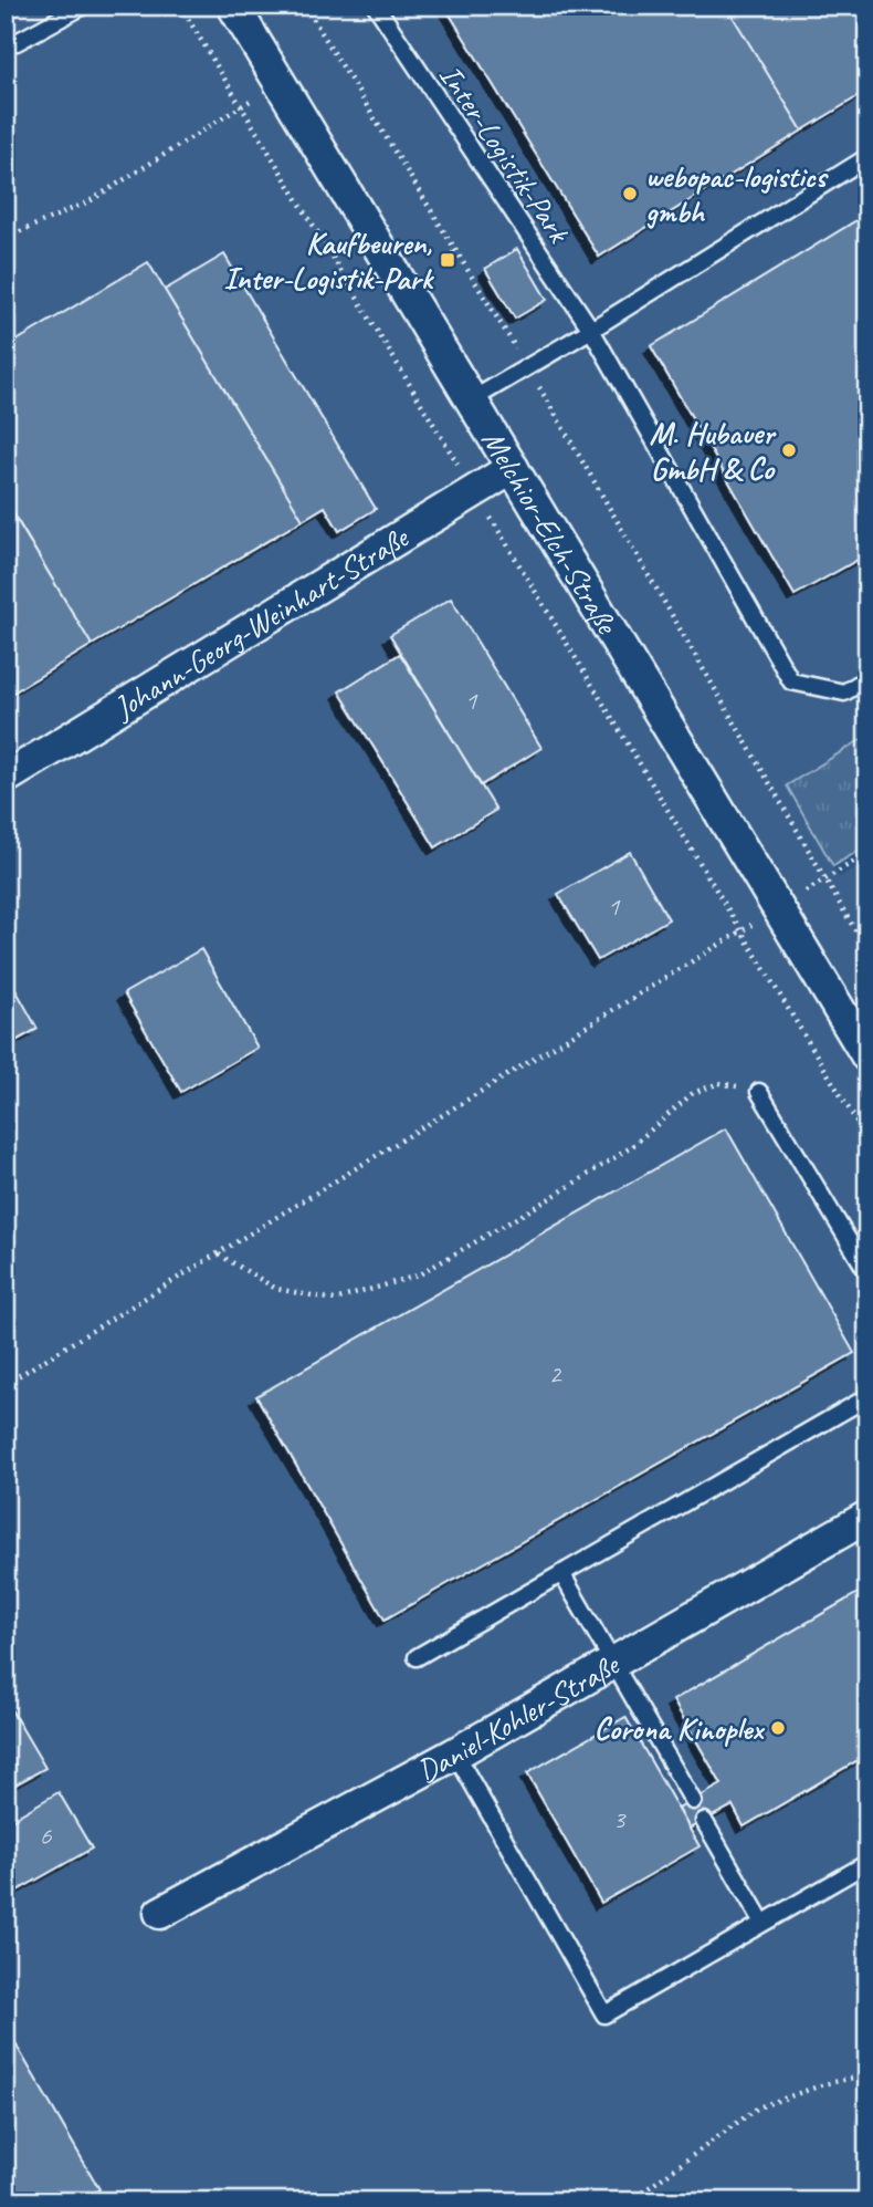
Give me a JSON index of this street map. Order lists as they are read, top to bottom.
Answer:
{
  "streets": {
    "street": ["Melchior-Elch-Straße", "Johann-Georg-Weinhart-Straße", "Daniel-Kohler-Straße"],
    "lane": ["Inter-Logistik-Park"]
  },
  "crossings": [
    ["Melchior-Elch-Straße", "Johann-Georg-Weinhart-Straße"]
  ],
  "places": {
    "other": ["webopac-logistics gmbh", "M. Hubauer GmbH & Co", "Corona Kinoplex"],
    "transit": ["Kaufbeuren, Inter-Logistik-Park"]
  },
  "house_numbers": [
    "1",
    "1",
    "2",
    "3",
    "6"
  ]
}
